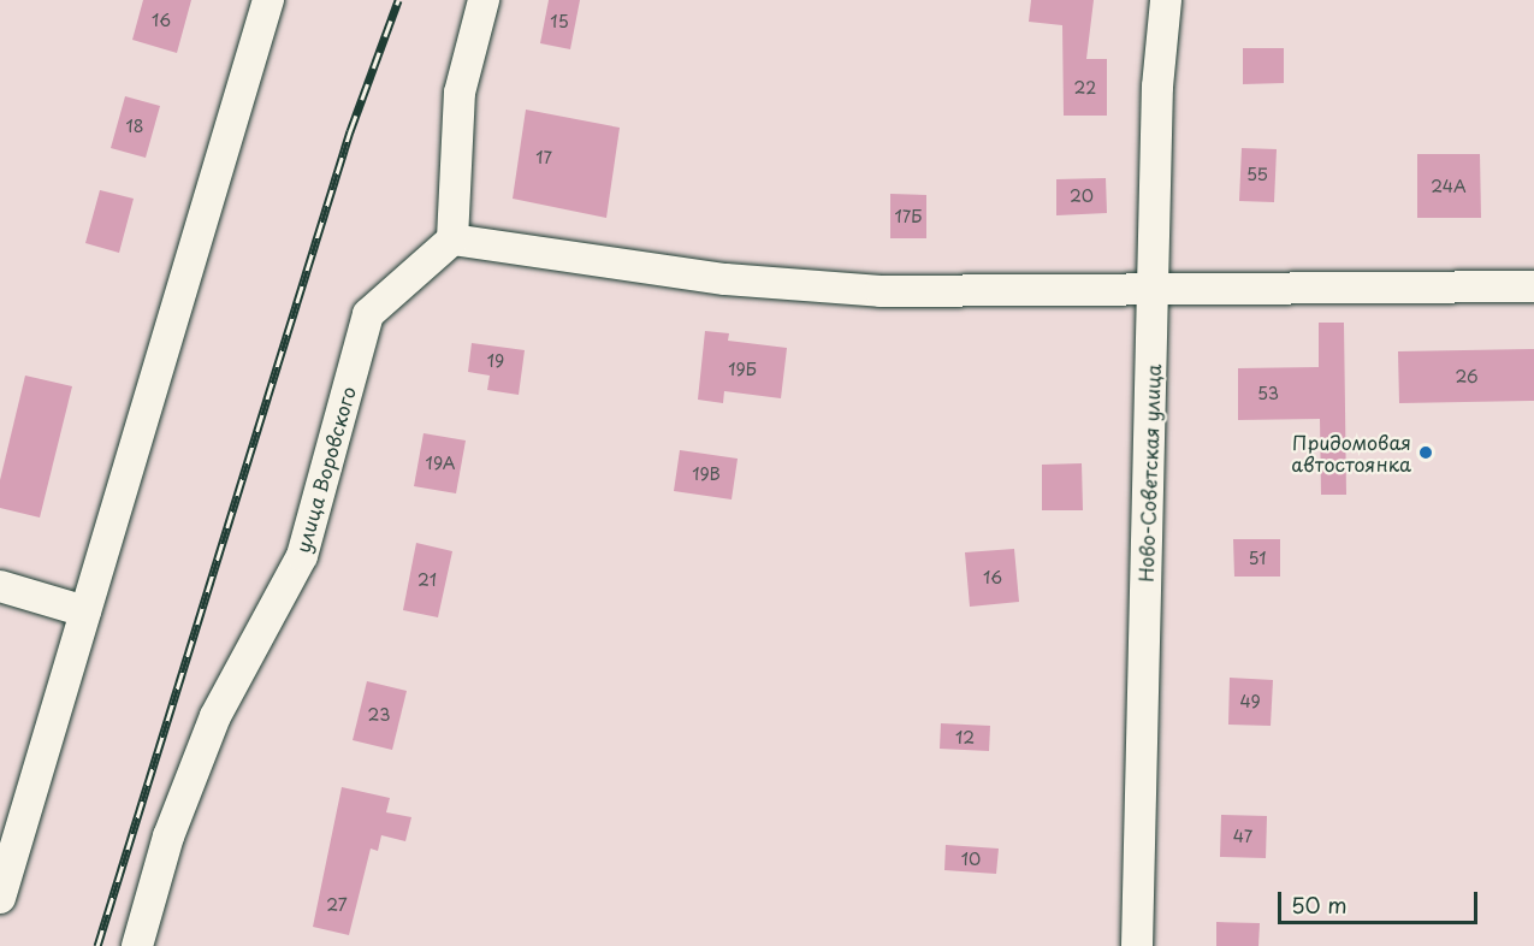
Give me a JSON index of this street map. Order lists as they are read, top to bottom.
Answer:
{
  "streets": {
    "street": ["улица Воровского", "Ново-Советская улица"]
  },
  "places": ["Придомовая автостоянка"],
  "house_numbers": [
    "16",
    "15",
    "22",
    "18",
    "17",
    "55",
    "24А",
    "20",
    "17Б",
    "19",
    "19Б",
    "26",
    "53",
    "19А",
    "19В",
    "51",
    "16",
    "21",
    "49",
    "23",
    "12",
    "47",
    "10",
    "27"
  ],
  "scale_bar": "50 m"
}
